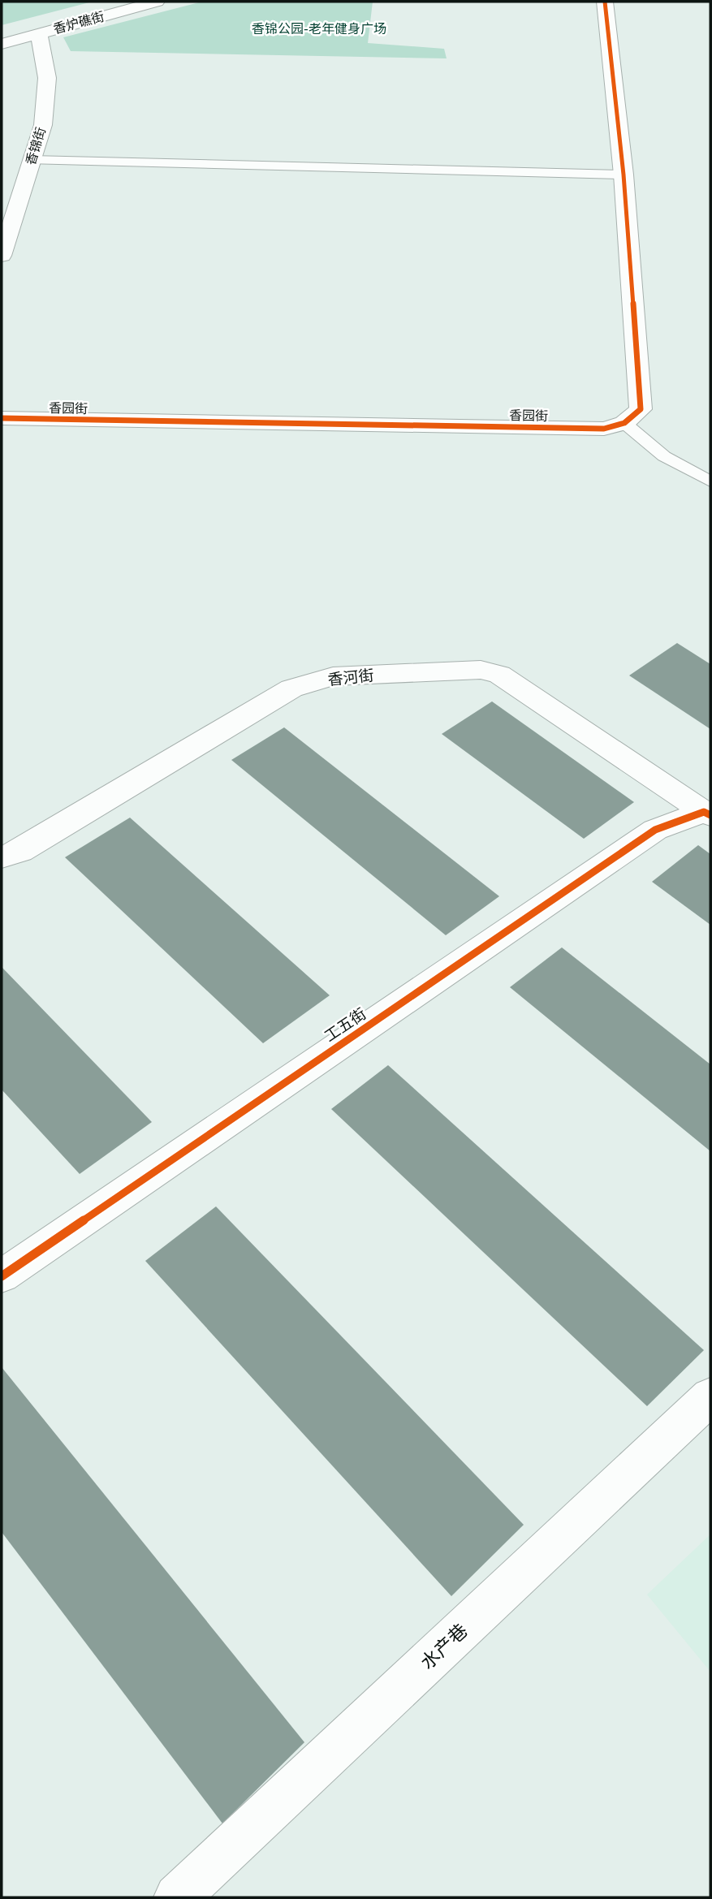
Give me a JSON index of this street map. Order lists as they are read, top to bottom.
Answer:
{
  "streets": {
    "street": [
      "香炉礁街",
      "香锦街",
      "香园街",
      "香河街",
      "工五街",
      "水产巷"
    ]
  },
  "crossings": [
    ["香炉礁街", "香锦街"],
    ["香河街", "工五街"]
  ],
  "parks": ["香锦公园-老年健身广场"]
}
